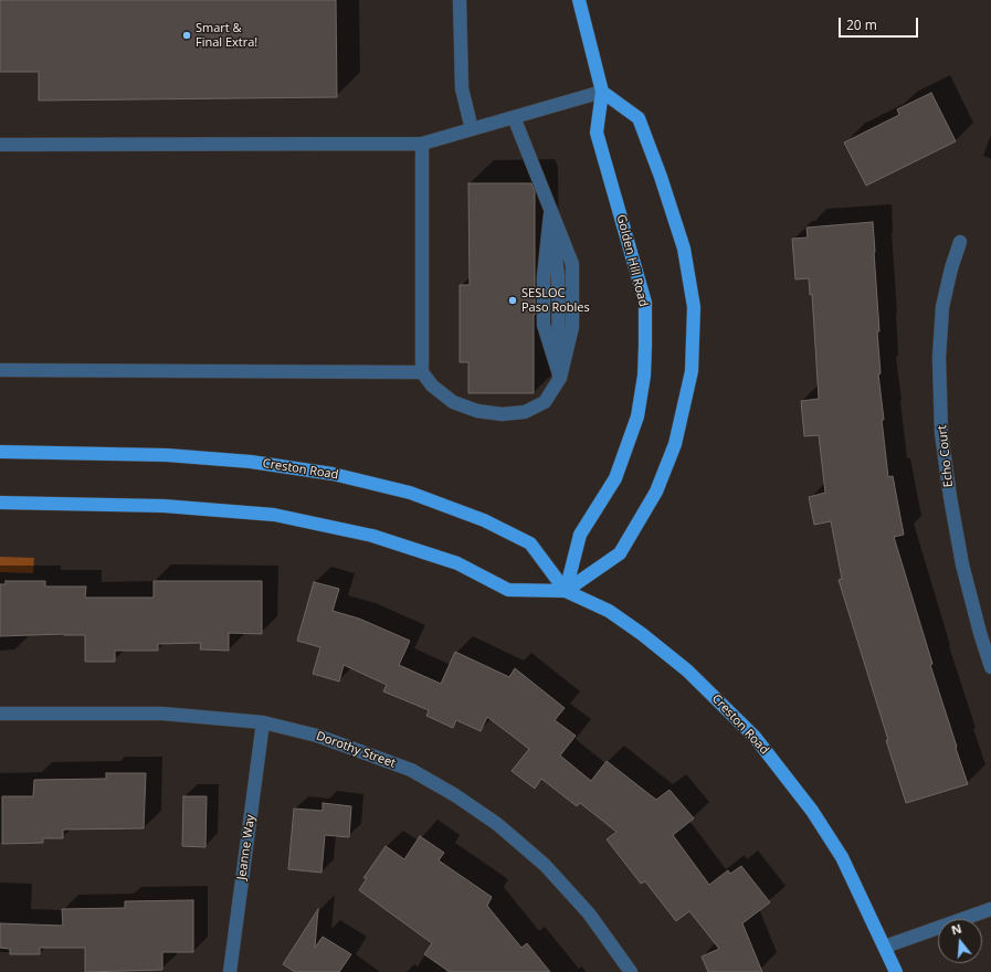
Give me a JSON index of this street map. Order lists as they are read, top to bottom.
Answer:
{
  "streets": {
    "main road": ["Golden Hill Road", "Creston Road"],
    "street": ["Echo Court", "Dorothy Street", "Jeanne Way"]
  },
  "crossings": [
    ["Golden Hill Road", "Creston Road"],
    ["Dorothy Street", "Jeanne Way"]
  ],
  "places": ["Smart & Final Extra!", "SESLOC Paso Robles"],
  "scale_bar": "20 m",
  "north": "top"
}
